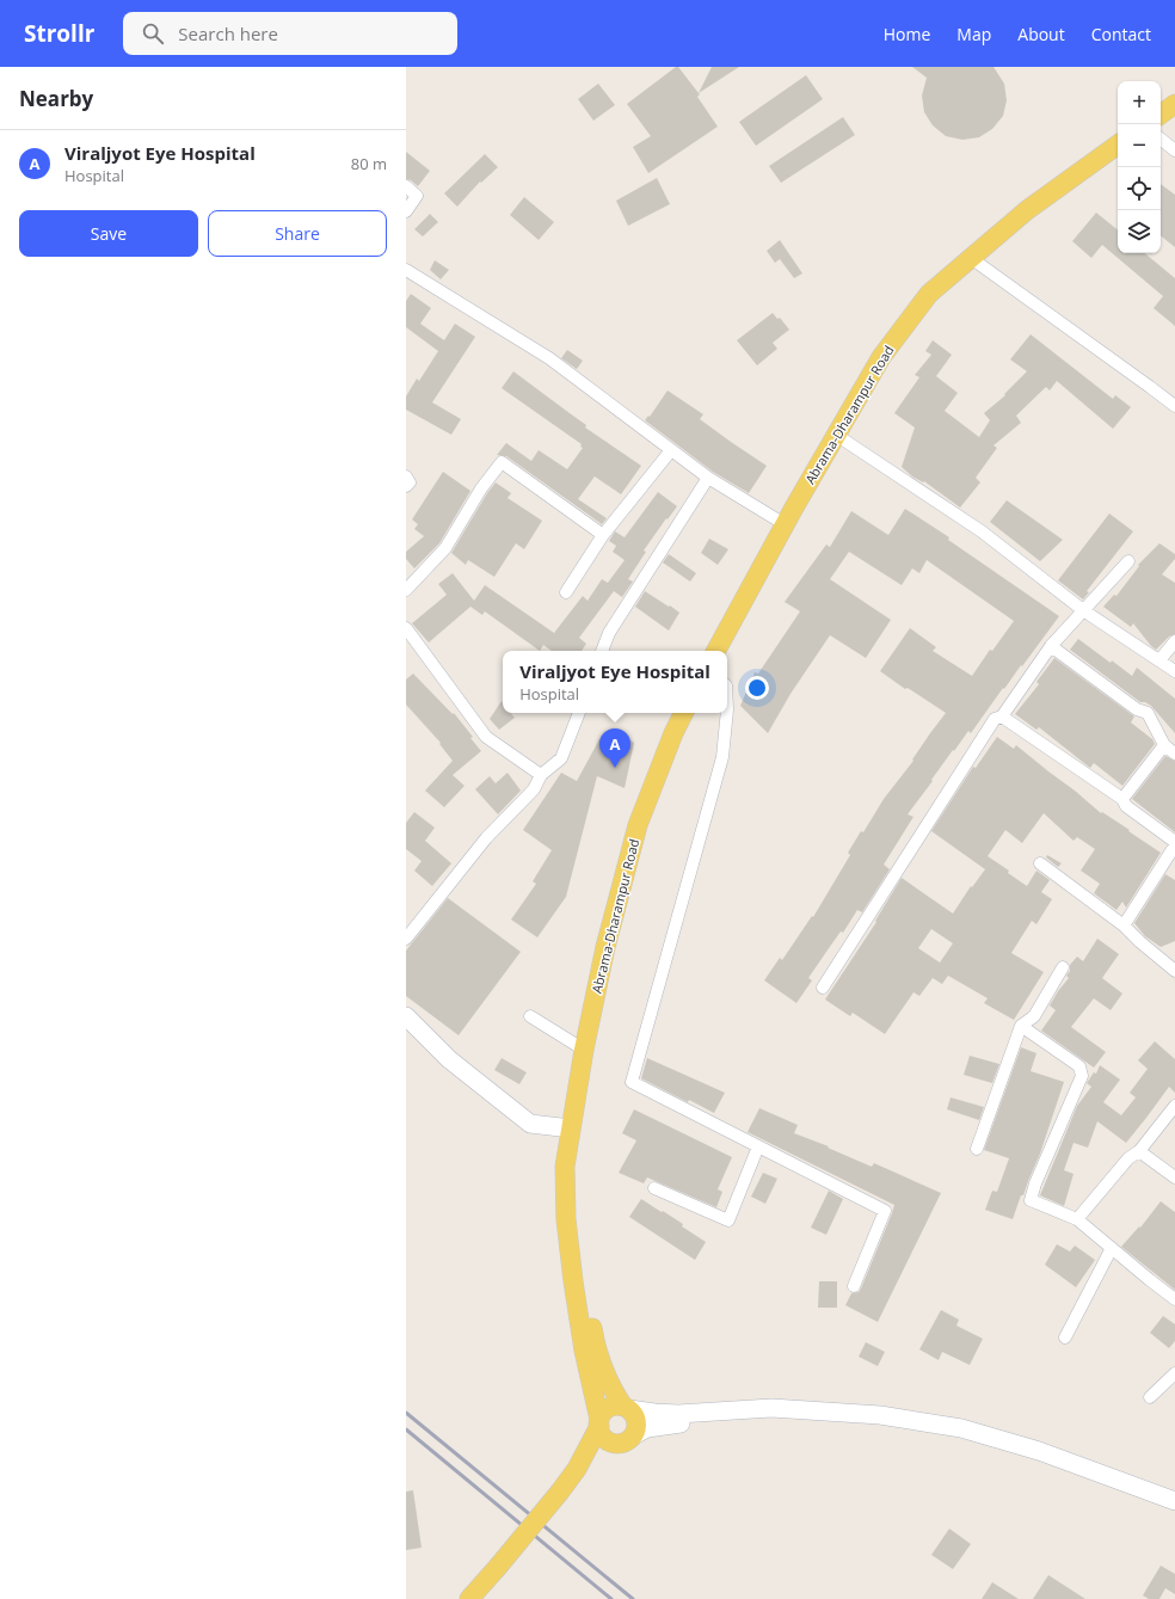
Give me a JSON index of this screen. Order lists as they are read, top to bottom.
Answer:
{
  "streets": {
    "main road": ["Abrama-Dharampur Road"]
  },
  "page": {
    "header": "Strollr",
    "search": "Search here",
    "nav": [
      "Home",
      "Map",
      "About",
      "Contact"
    ],
    "heading": "Nearby",
    "map_buttons": ["+", "−"],
    "list": [
      {
        "mark": "A",
        "name": "Viraljyot Eye Hospital",
        "note": "Hospital",
        "value": "80 m"
      }
    ],
    "buttons": ["Save", "Share"],
    "popup": ["Viraljyot Eye Hospital", "Hospital"],
    "pins": "A"
  }
}
